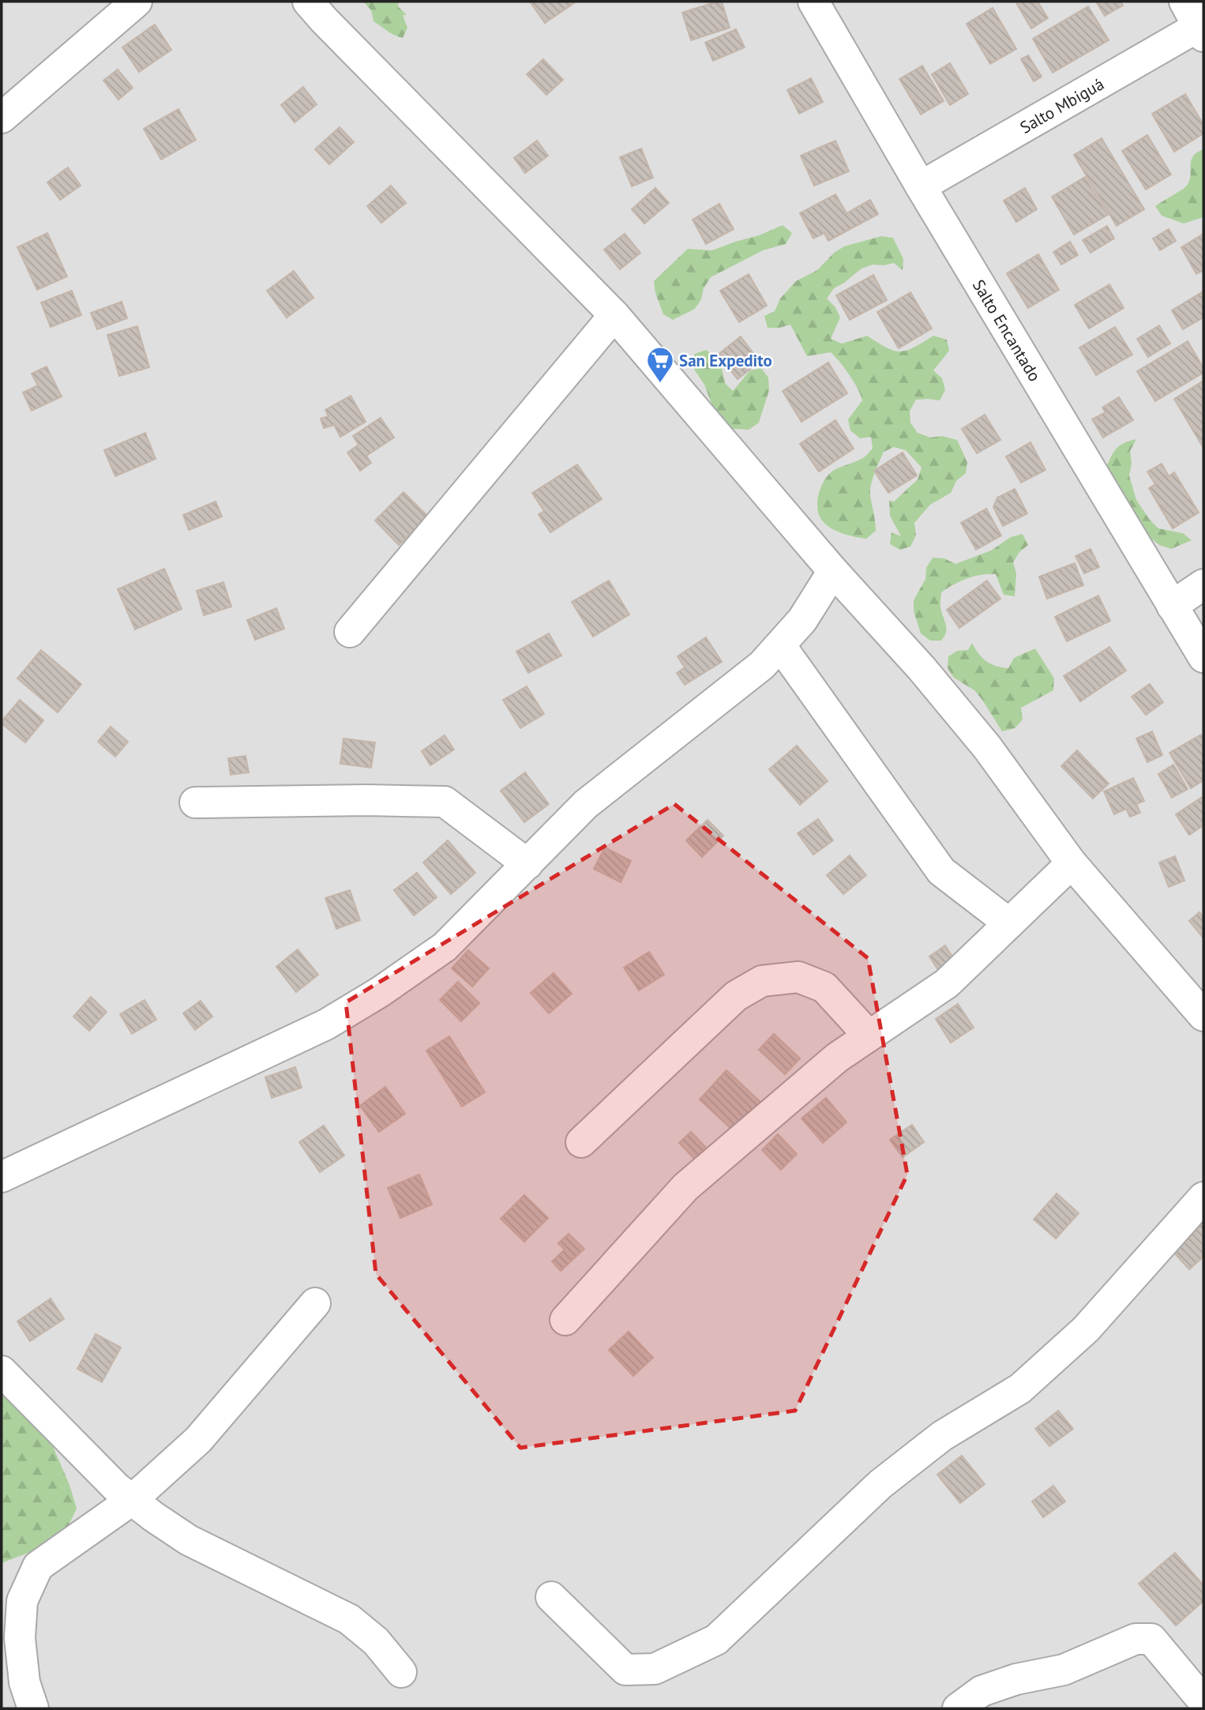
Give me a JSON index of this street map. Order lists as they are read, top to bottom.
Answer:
{
  "streets": {
    "street": ["Salto Mbiguá", "Salto Encantado"]
  },
  "crossings": [
    ["Salto Mbiguá", "Salto Encantado"]
  ],
  "places": {
    "supermarket": ["San Expedito"]
  }
}
